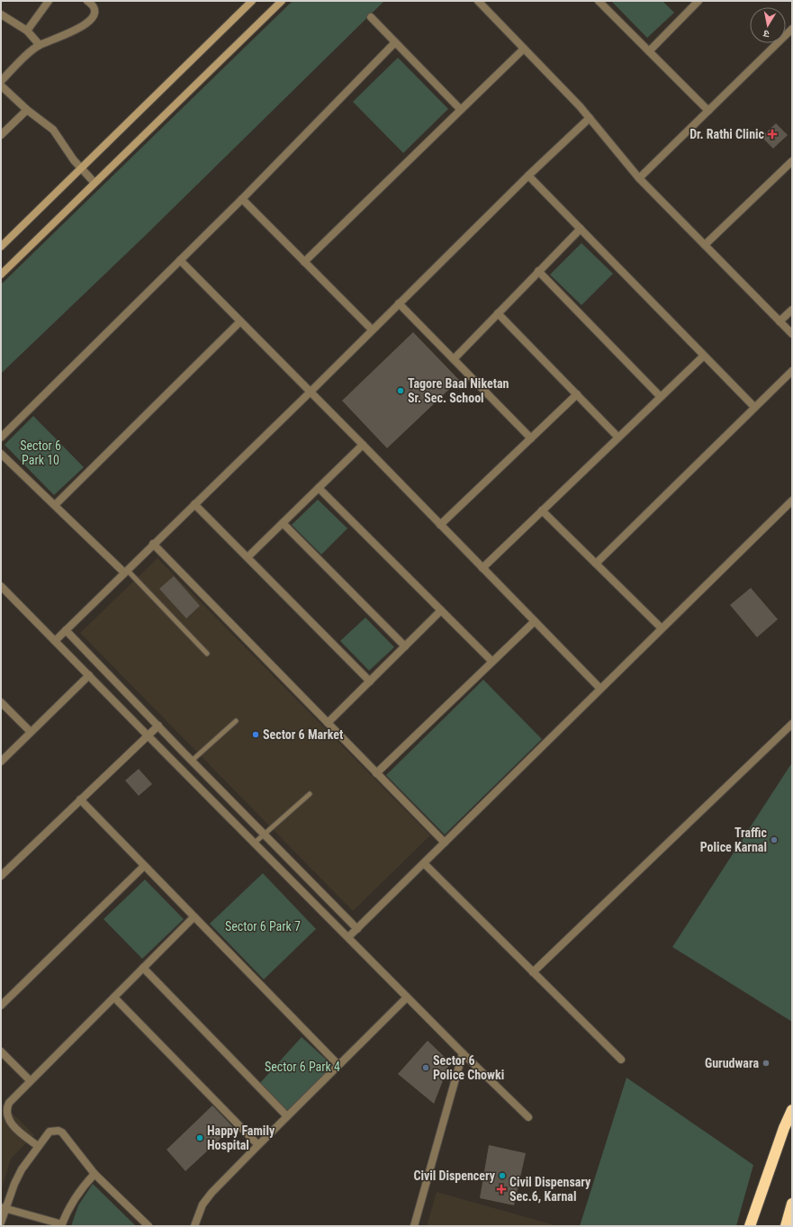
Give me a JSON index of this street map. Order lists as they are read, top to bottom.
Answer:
{
  "parks": ["Sector 6 Park 10", "Sector 6 Park 7", "Sector 6 Park 4"],
  "places": {
    "health": ["Dr. Rathi Clinic", "Civil Dispensary Sec.6, Karnal"],
    "other": [
      "Tagore Baal Niketan Sr. Sec. School",
      "Sector 6 Market",
      "Traffic Police Karnal",
      "Gurudwara",
      "Sector 6 Police Chowki",
      "Happy Family Hospital",
      "Civil Dispencery"
    ]
  },
  "north": "bottom"
}
